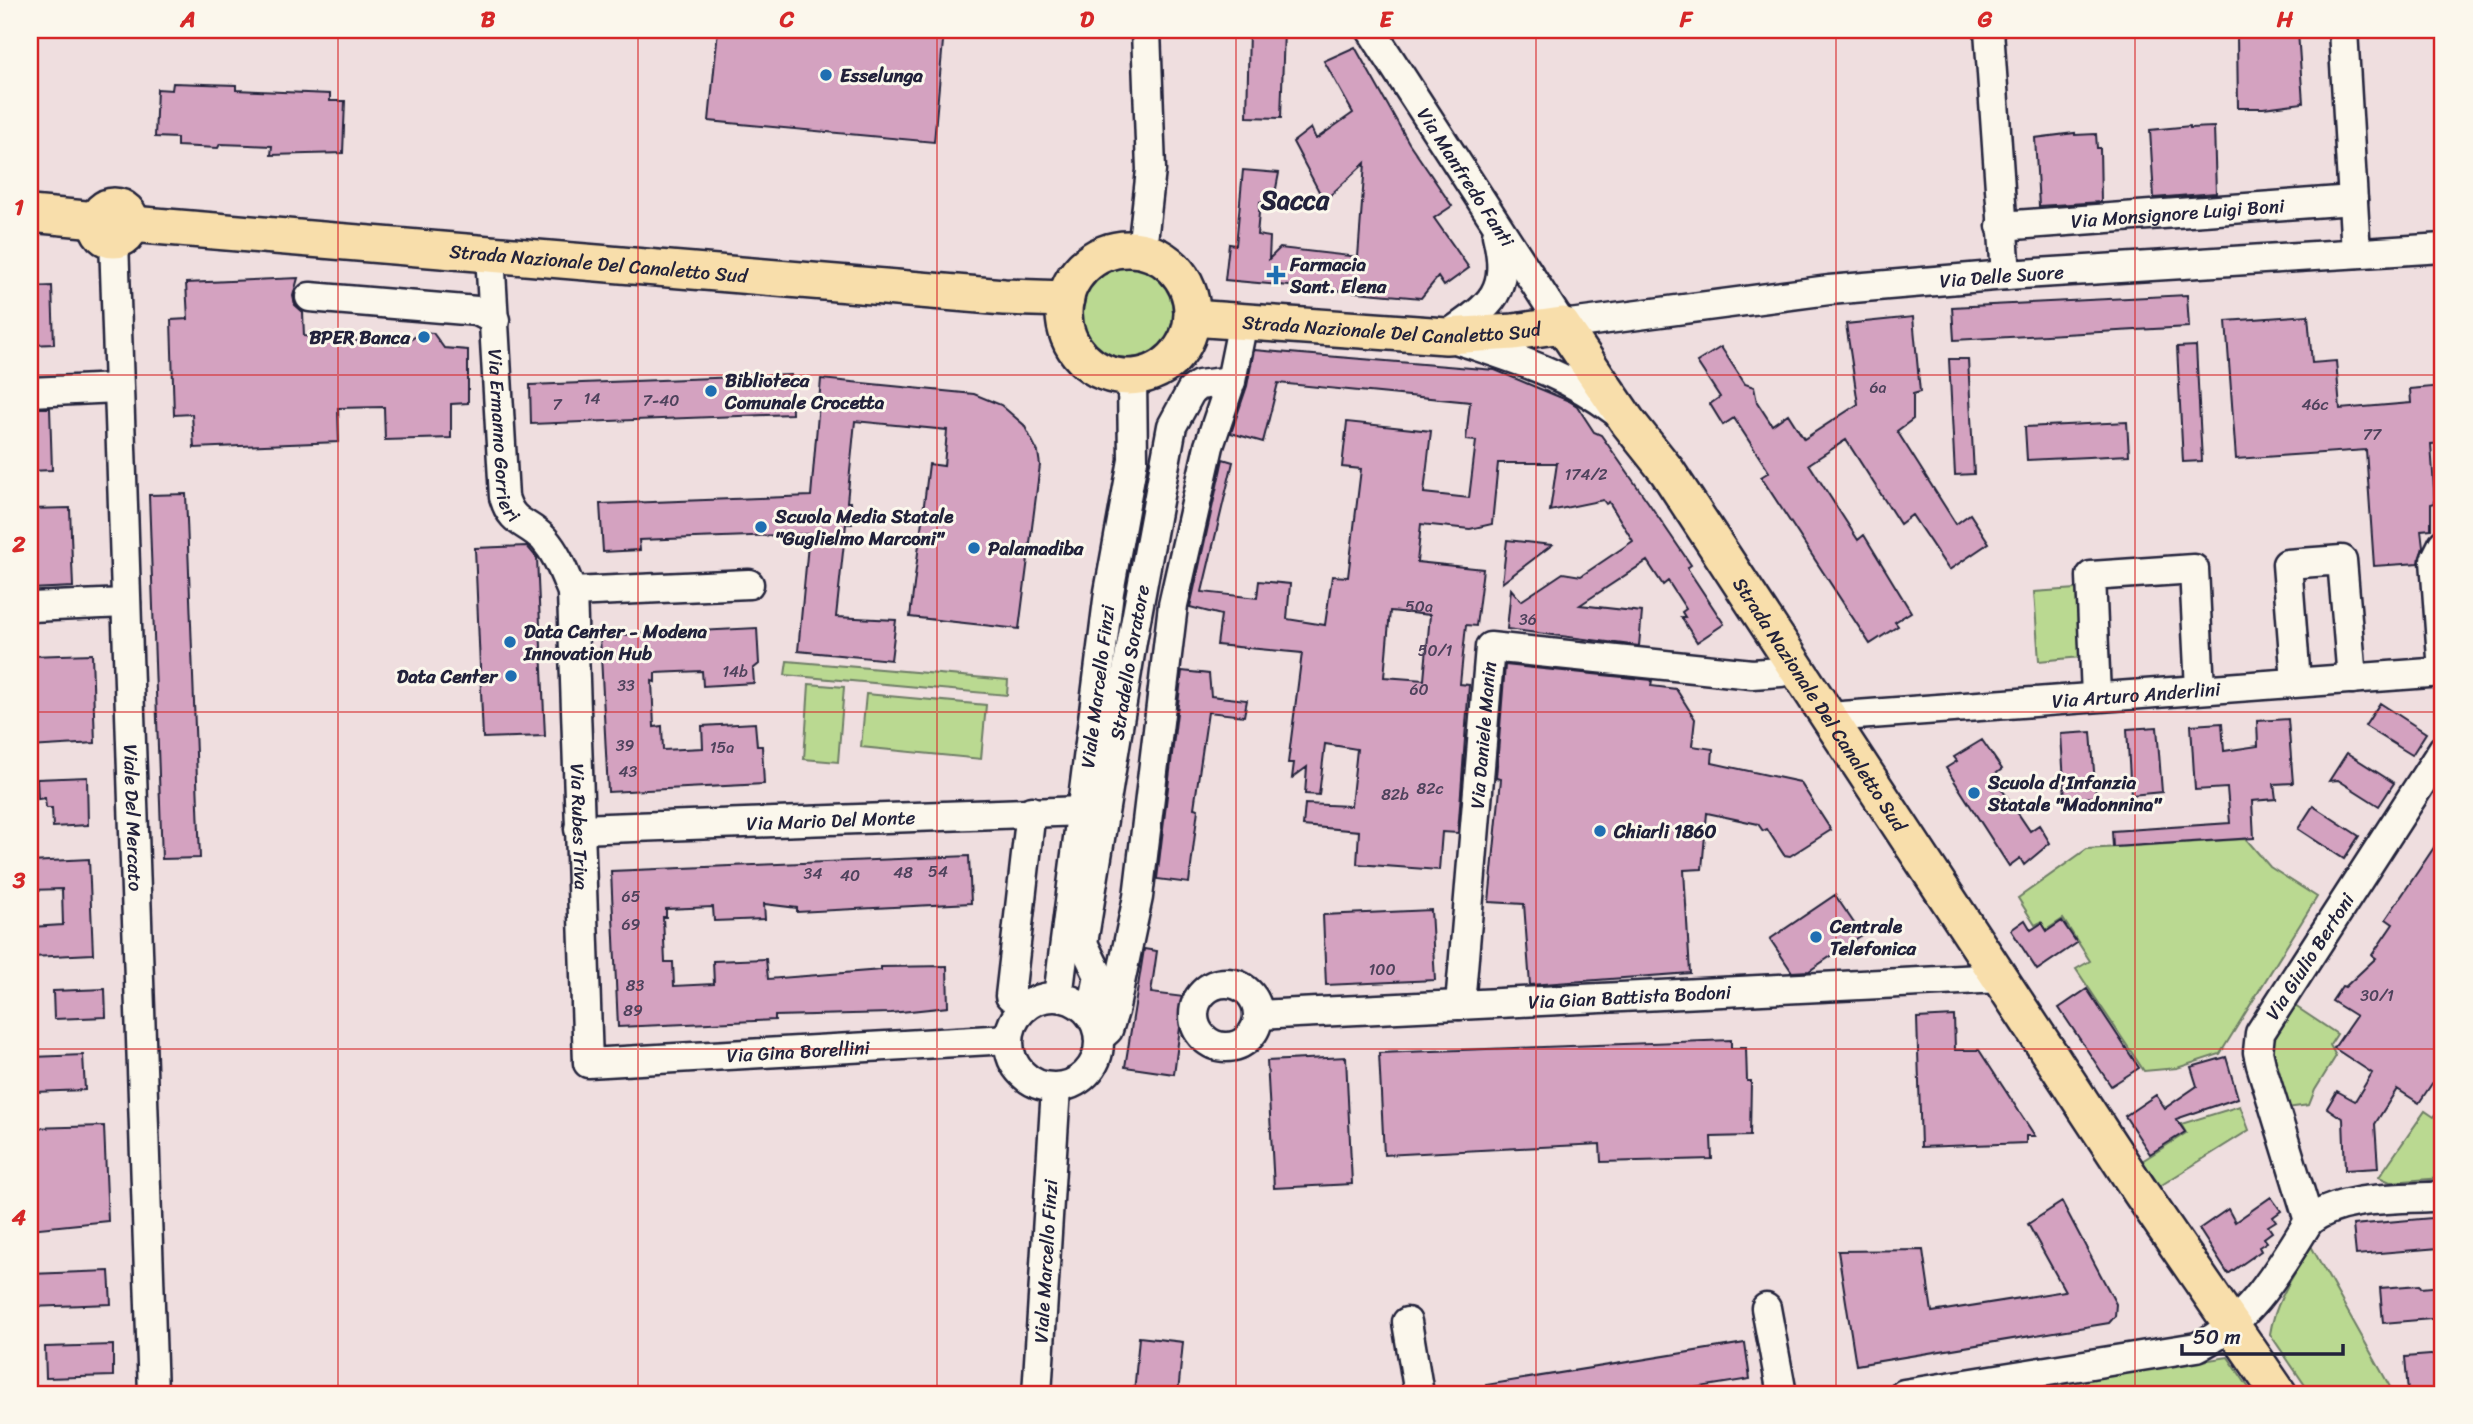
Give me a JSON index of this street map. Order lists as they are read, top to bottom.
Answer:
{
  "streets": {
    "main road": ["Strada Nazionale Del Canaletto Sud"],
    "street": [
      "Via Manfredo Fanti",
      "Via Monsignore Luigi Boni",
      "Via Delle Suore",
      "Via Ermanno Gorrieri",
      "Stradello Soratore",
      "Viale Marcello Finzi",
      "Via Arturo Anderlini",
      "Via Daniele Manin",
      "Viale Del Mercato",
      "Via Mario Del Monte",
      "Via Rubes Triva",
      "Via Giulio Bertoni",
      "Via Gian Battista Bodoni",
      "Via Gina Borellini"
    ]
  },
  "crossings": [
    ["Via Manfredo Fanti", "Strada Nazionale Del Canaletto Sud"],
    ["Via Manfredo Fanti", "Via Delle Suore"],
    ["Strada Nazionale Del Canaletto Sud", "Via Delle Suore"],
    ["Strada Nazionale Del Canaletto Sud", "Via Ermanno Gorrieri"],
    ["Strada Nazionale Del Canaletto Sud", "Stradello Soratore"],
    ["Strada Nazionale Del Canaletto Sud", "Viale Marcello Finzi"],
    ["Strada Nazionale Del Canaletto Sud", "Via Arturo Anderlini"],
    ["Strada Nazionale Del Canaletto Sud", "Via Daniele Manin"],
    ["Strada Nazionale Del Canaletto Sud", "Viale Del Mercato"],
    ["Strada Nazionale Del Canaletto Sud", "Via Gian Battista Bodoni"],
    ["Via Ermanno Gorrieri", "Via Rubes Triva"],
    ["Stradello Soratore", "Viale Marcello Finzi"],
    ["Stradello Soratore", "Via Gina Borellini"],
    ["Viale Marcello Finzi", "Via Mario Del Monte"],
    ["Viale Marcello Finzi", "Via Gina Borellini"],
    ["Via Daniele Manin", "Via Gian Battista Bodoni"],
    ["Via Mario Del Monte", "Via Rubes Triva"],
    ["Via Rubes Triva", "Via Gina Borellini"]
  ],
  "districts": ["Sacca"],
  "places": {
    "other": [
      "Esselunga",
      "BPER Banca",
      "Biblioteca Comunale Crocetta",
      "Scuola Media Statale \"Guglielmo Marconi\"",
      "Palamadiba",
      "Data Center - Modena Innovation Hub",
      "Data Center",
      "Scuola d'Infanzia Statale \"Madonnina\"",
      "Chiarli 1860",
      "Centrale Telefonica"
    ],
    "health": ["Farmacia Sant. Elena"]
  },
  "house_numbers": [
    "6a",
    "14",
    "7-40",
    "7",
    "46c",
    "77",
    "174/2",
    "50a",
    "36",
    "50/1",
    "14b",
    "33",
    "60",
    "39",
    "15a",
    "43",
    "82c",
    "82b",
    "54",
    "48",
    "34",
    "40",
    "65",
    "69",
    "100",
    "83",
    "30/1",
    "89"
  ],
  "scale_bar": "50 m",
  "grid": {
    "columns": [
      "A",
      "B",
      "C",
      "D",
      "E",
      "F",
      "G",
      "H"
    ],
    "rows": [
      "1",
      "2",
      "3",
      "4"
    ]
  }
}
